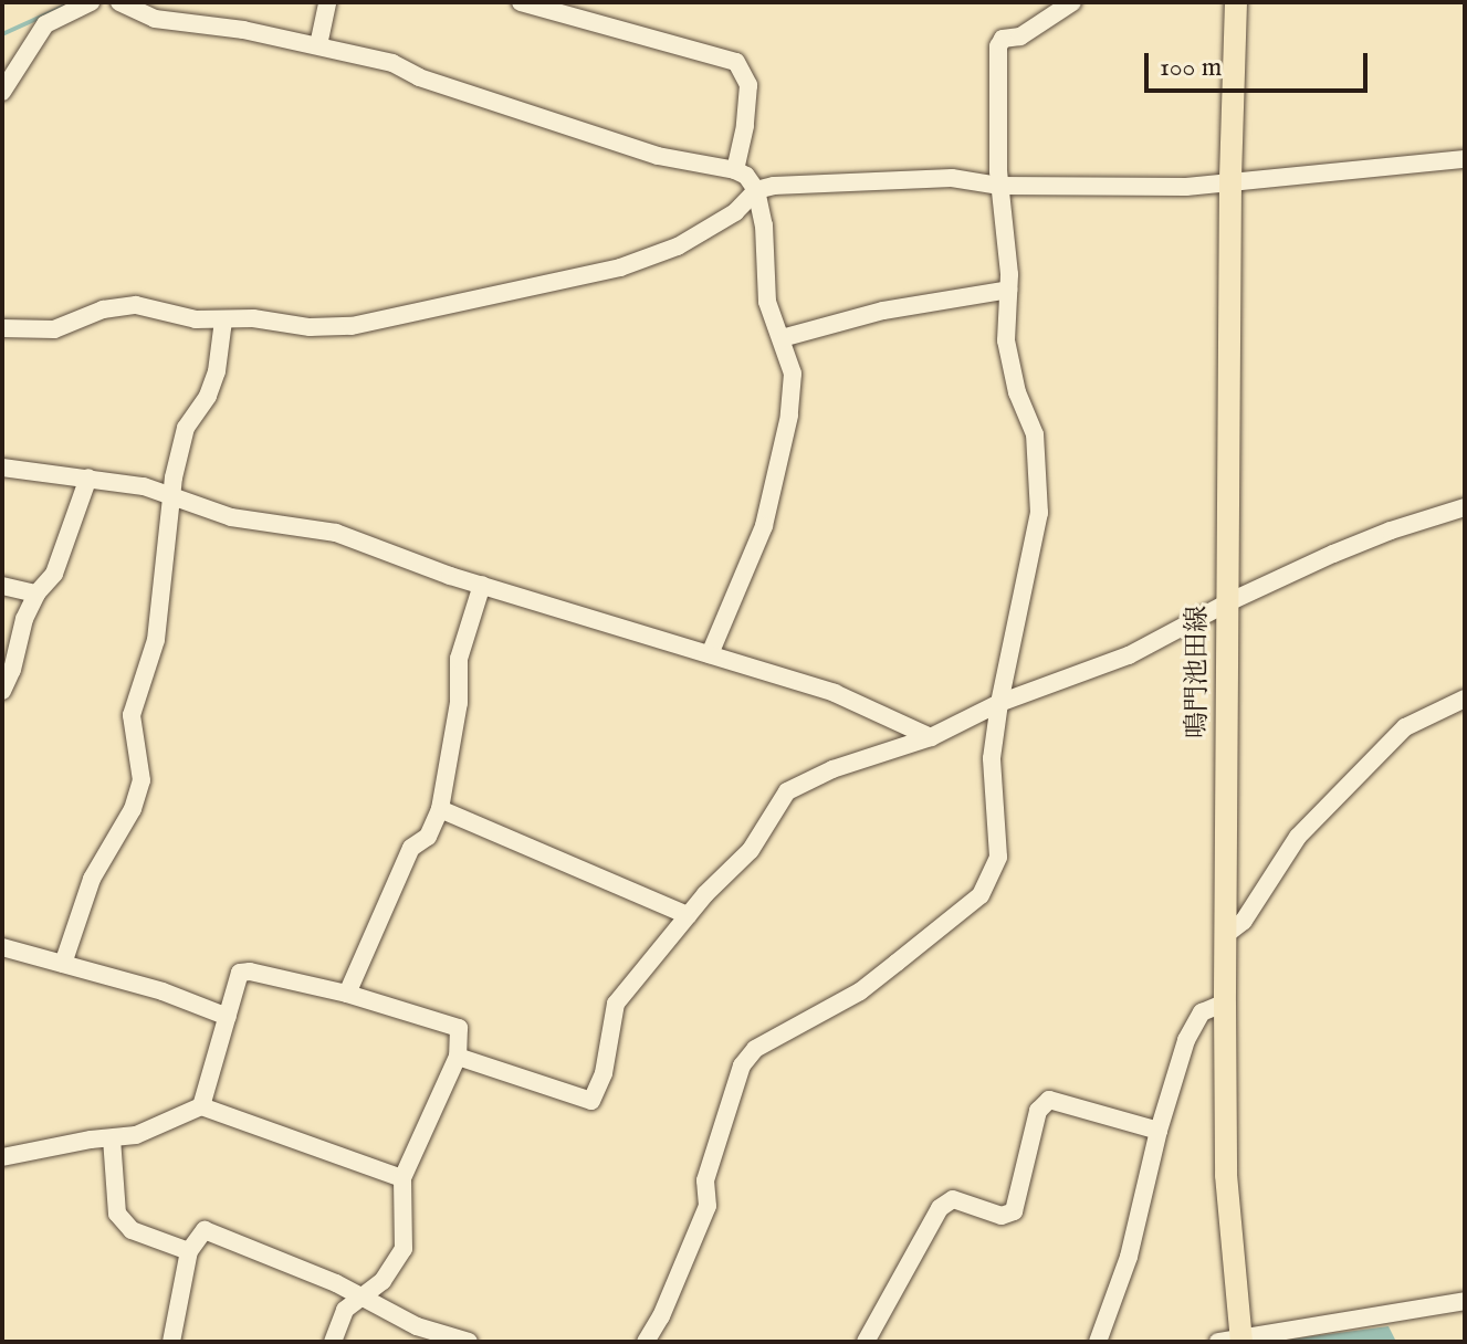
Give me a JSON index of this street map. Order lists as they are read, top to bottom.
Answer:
{
  "streets": {
    "main road": ["鳴門池田線"]
  },
  "scale_bar": "100 m"
}
